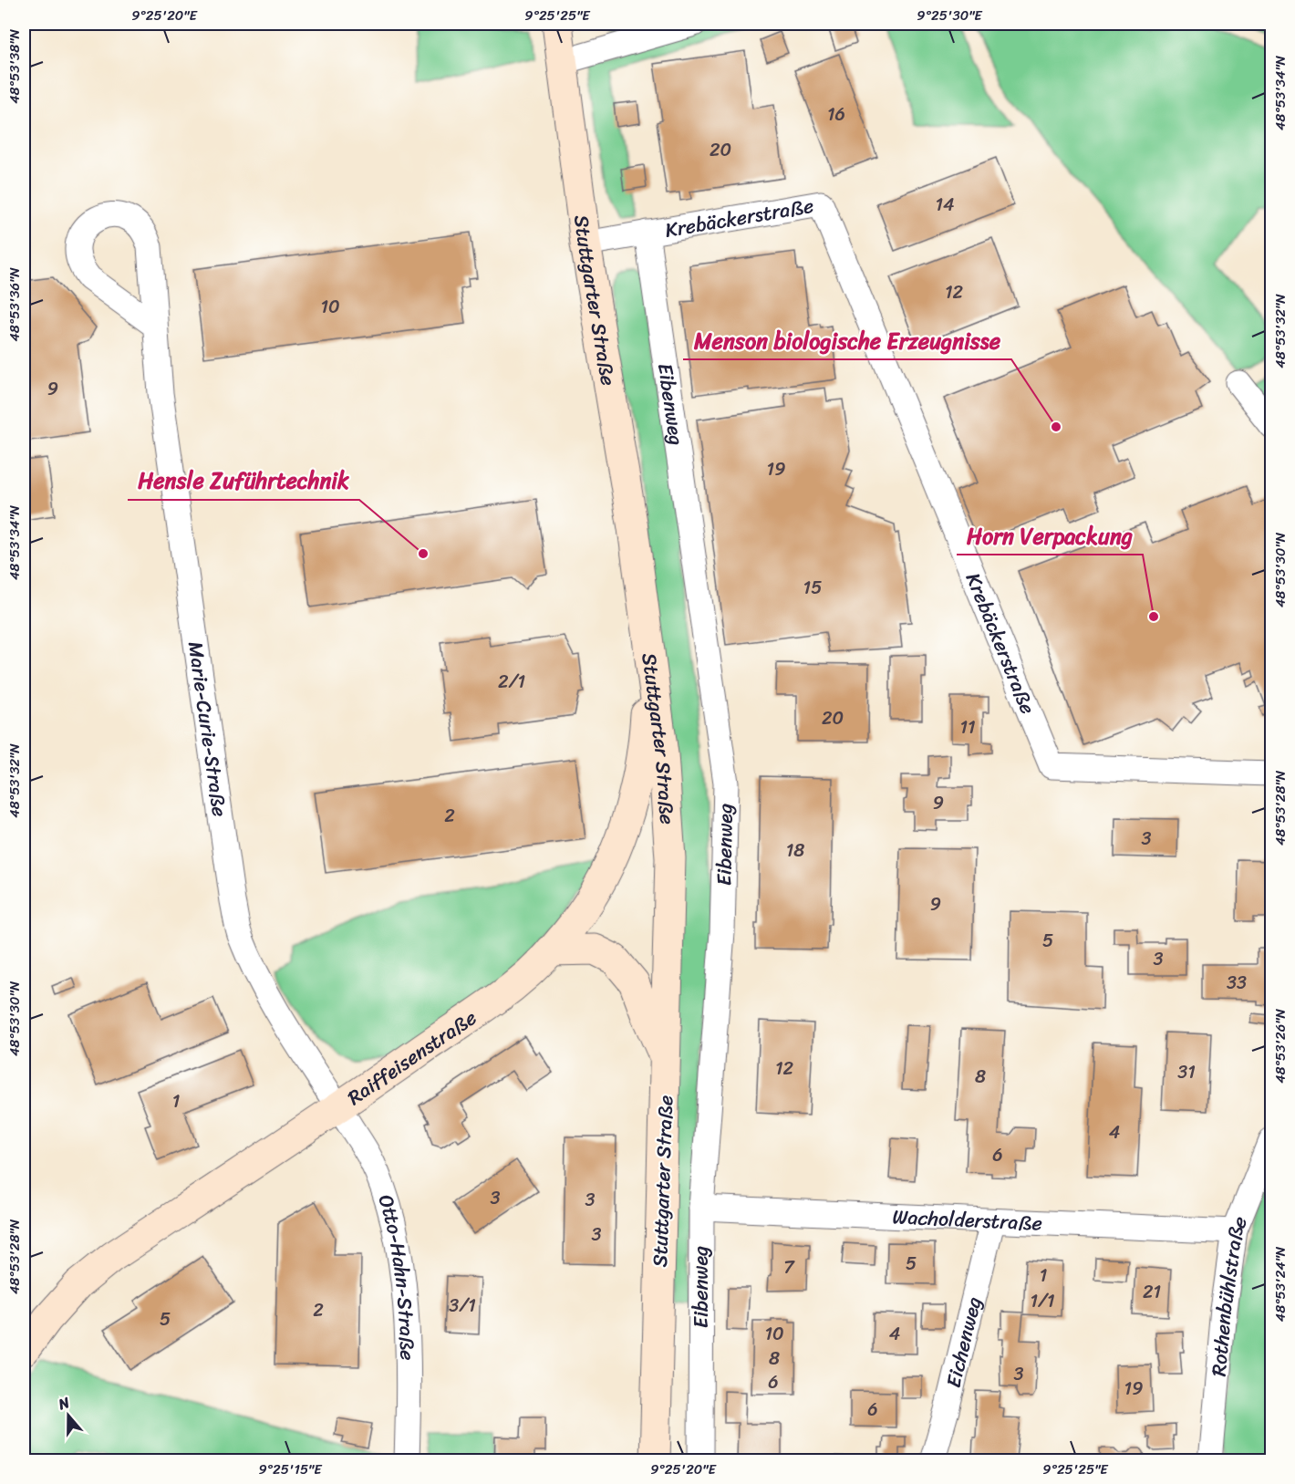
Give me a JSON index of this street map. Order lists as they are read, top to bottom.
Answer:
{
  "streets": {
    "main road": ["Stuttgarter Straße", "Raiffeisenstraße"],
    "street": [
      "Krebäckerstraße",
      "Eibenweg",
      "Marie-Curie-Straße",
      "Wacholderstraße",
      "Otto-Hahn-Straße",
      "Rothenbühlstraße",
      "Eichenweg"
    ]
  },
  "crossings": [
    ["Krebäckerstraße", "Stuttgarter Straße"],
    ["Krebäckerstraße", "Eibenweg"],
    ["Stuttgarter Straße", "Raiffeisenstraße"],
    ["Eibenweg", "Wacholderstraße"],
    ["Marie-Curie-Straße", "Raiffeisenstraße"],
    ["Marie-Curie-Straße", "Otto-Hahn-Straße"],
    ["Raiffeisenstraße", "Otto-Hahn-Straße"],
    ["Wacholderstraße", "Rothenbühlstraße"],
    ["Wacholderstraße", "Eichenweg"]
  ],
  "places": ["Menson biologische Erzeugnisse", "Hensle Zuführtechnik", "Horn Verpackung"],
  "house_numbers": [
    "16",
    "20",
    "14",
    "12",
    "10",
    "9",
    "19",
    "15",
    "2/1",
    "20",
    "11",
    "9",
    "2",
    "3",
    "18",
    "9",
    "5",
    "3",
    "33",
    "12",
    "31",
    "8",
    "1",
    "4",
    "6",
    "3",
    "3",
    "3",
    "5",
    "7",
    "1",
    "21",
    "1/1",
    "3/1",
    "2",
    "5",
    "10",
    "4",
    "8",
    "3",
    "6",
    "19",
    "6"
  ],
  "north": "top",
  "coordinates": [
    "9°25'20\"E",
    "9°25'25\"E",
    "9°25'30\"E",
    "48°53'38\"N",
    "48°53'34\"N",
    "48°53'36\"N",
    "48°53'32\"N",
    "48°53'30\"N",
    "48°53'28\"N",
    "48°53'26\"N",
    "48°53'24\"N",
    "9°25'15\"E"
  ]
}
